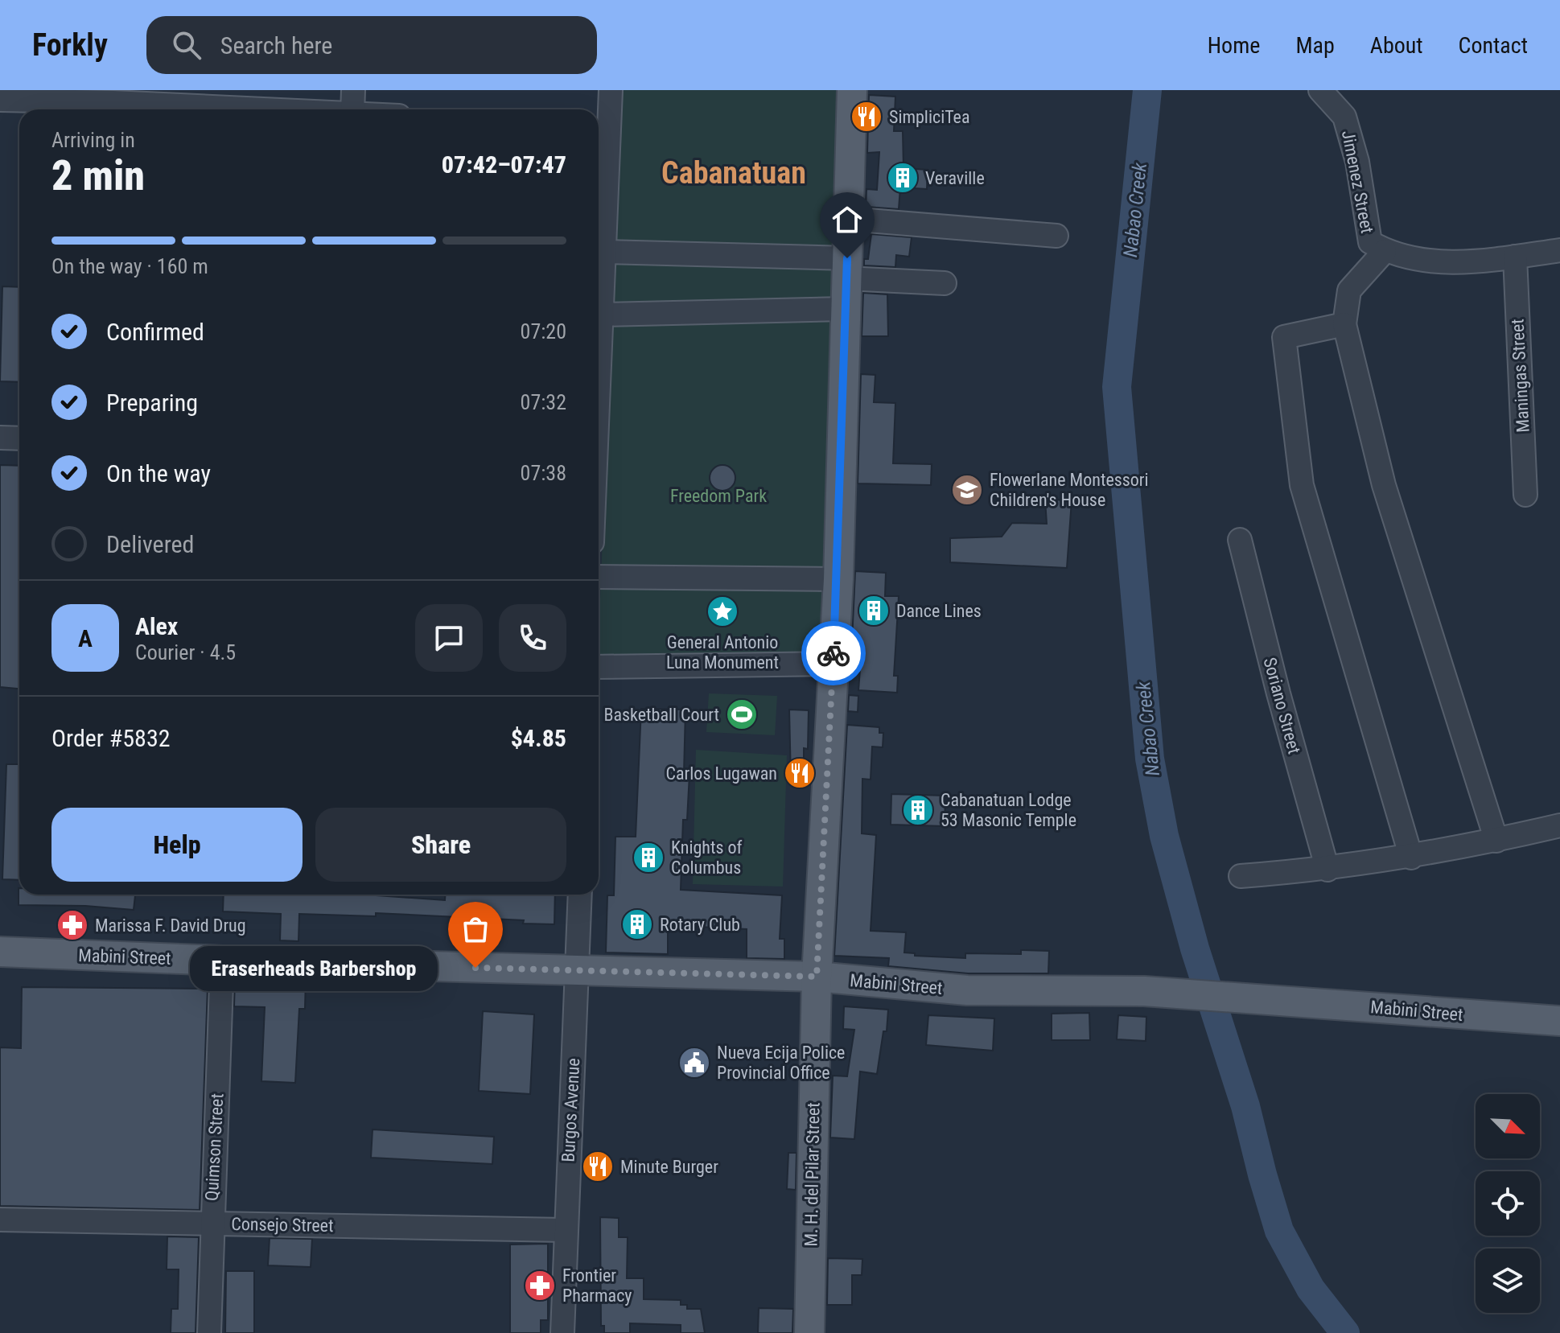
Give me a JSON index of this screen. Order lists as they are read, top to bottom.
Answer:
{
  "streets": {
    "main road": ["Mabini Street", "M. H. del Pilar Street"],
    "street": [
      "Jimenez Street",
      "Maningas Street",
      "Soriano Street",
      "Burgos Avenue",
      "Quimson Street",
      "Consejo Street"
    ]
  },
  "crossings": [
    ["Jimenez Street", "Maningas Street"],
    ["Mabini Street", "Burgos Avenue"],
    ["Mabini Street", "Quimson Street"],
    ["Mabini Street", "M. H. del Pilar Street"],
    ["Burgos Avenue", "Consejo Street"],
    ["Quimson Street", "Consejo Street"]
  ],
  "districts": ["Cabanatuan"],
  "water": ["Nabao Creek"],
  "parks": ["Freedom Park"],
  "places": {
    "restaurant": ["SimpliciTea", "Carlos Lugawan", "Minute Burger"],
    "building": [
      "Veraville",
      "Dance Lines",
      "Cabanatuan Lodge 53 Masonic Temple",
      "Knights of Columbus",
      "Rotary Club"
    ],
    "school or university": ["Flowerlane Montessori Children's House"],
    "place": ["General Antonio Luna Monument"],
    "sports": ["Basketball Court"],
    "pharmacy": ["Marissa F. David Drug", "Frontier Pharmacy"],
    "other": ["Eraserheads Barbershop"],
    "public building": ["Nueva Ecija Police Provincial Office"]
  },
  "north": "bottom right",
  "page": {
    "header": "Forkly",
    "search": "Search here",
    "nav": [
      "Home",
      "Map",
      "About",
      "Contact"
    ],
    "heading": ["2 min", "Arriving in", "07:42–07:47"],
    "panel": [
      "Alex",
      "Courier · 4.5",
      "Order #5832",
      "$4.85"
    ],
    "bar": "On the way · 160 m",
    "list": [
      ["Confirmed", "07:20"],
      ["Preparing", "07:32"],
      ["On the way", "07:38"],
      "Delivered"
    ],
    "round": "A",
    "buttons": ["Help", "Share"],
    "bubble": "Eraserheads Barbershop"
  }
}
